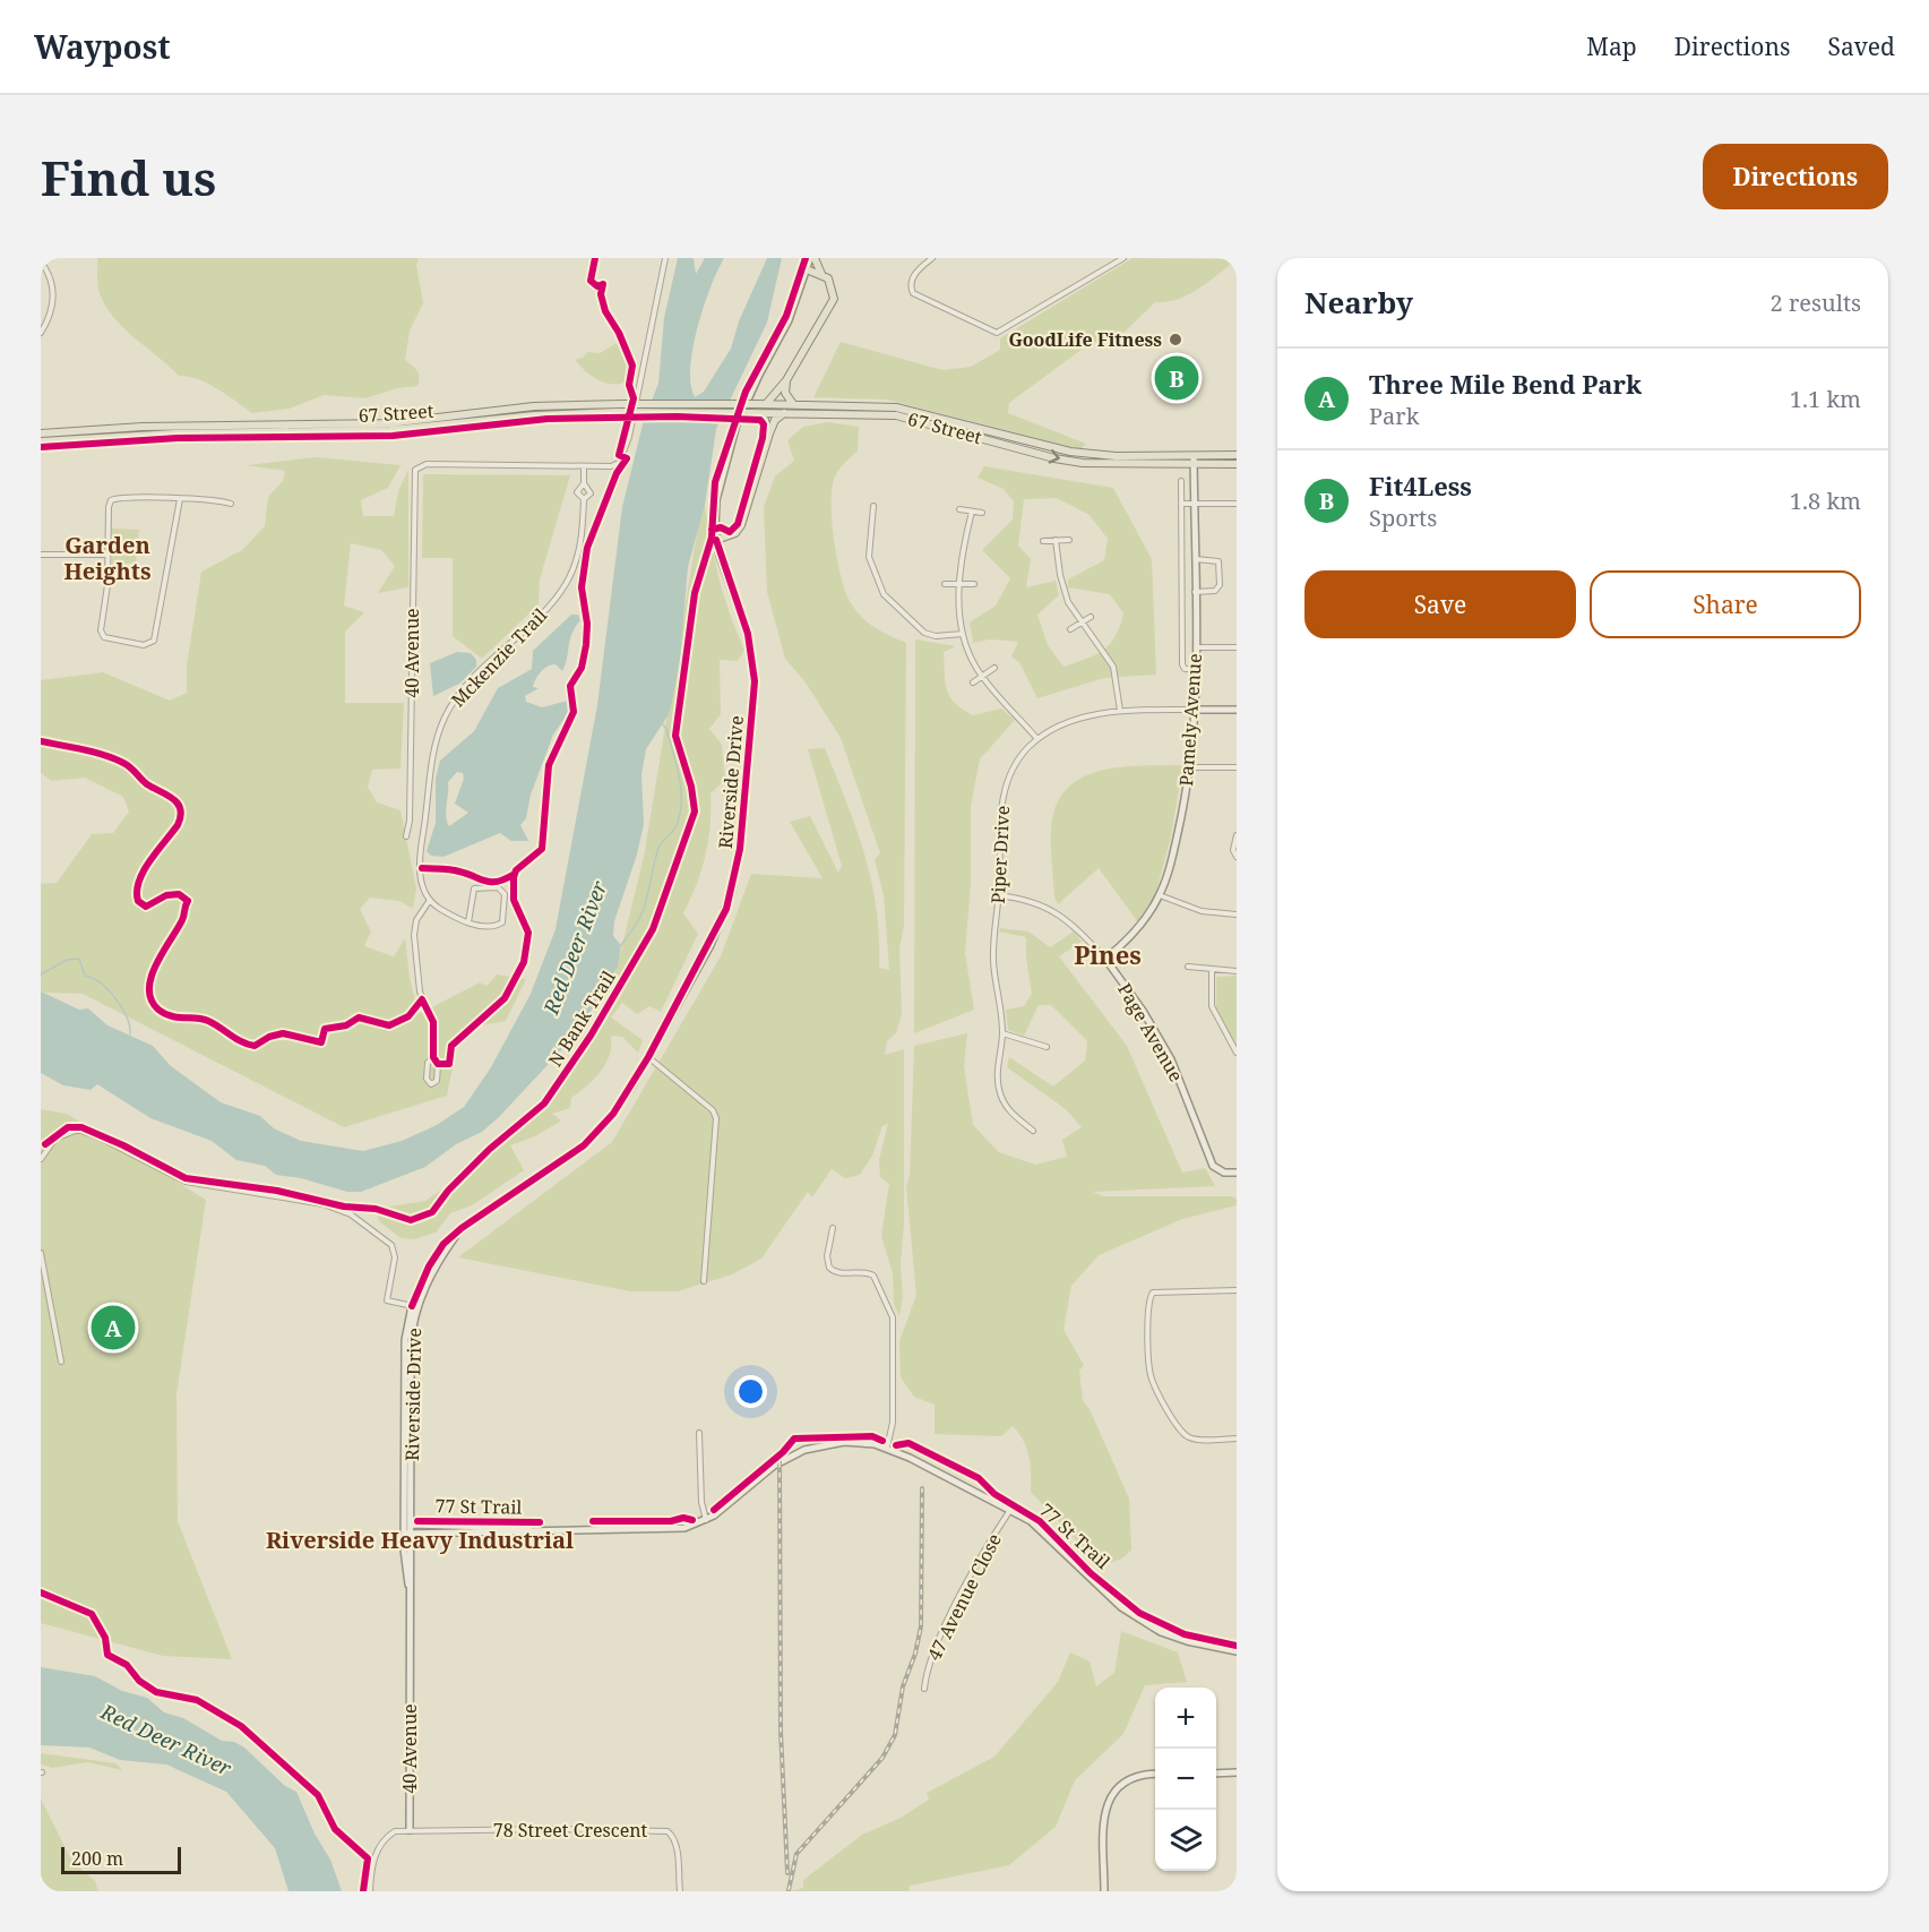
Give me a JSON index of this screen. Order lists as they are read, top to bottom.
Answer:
{
  "streets": {
    "main road": [
      "67 Street",
      "40 Avenue",
      "Pamely Avenue",
      "Riverside Drive",
      "Piper Drive",
      "Page Avenue"
    ],
    "street": ["Mckenzie Trail", "47 Avenue Close", "78 Street Crescent"],
    "cycle path": ["N Bank Trail", "77 St Trail"]
  },
  "crossings": [
    ["67 Street", "Pamely Avenue"],
    ["40 Avenue", "Mckenzie Trail"],
    ["40 Avenue", "Riverside Drive"],
    ["40 Avenue", "78 Street Crescent"],
    ["Pamely Avenue", "Piper Drive"],
    ["Pamely Avenue", "Page Avenue"],
    ["Piper Drive", "Page Avenue"]
  ],
  "districts": ["Garden Heights", "Pines", "Riverside Heavy Industrial"],
  "water": ["Red Deer River"],
  "places": ["GoodLife Fitness"],
  "scale_bar": "200 m",
  "page": {
    "header": "Waypost",
    "nav": ["Map", "Directions", "Saved"],
    "buttons": [
      "Directions",
      ["Save", "Share"]
    ],
    "title": "Find us",
    "heading": ["Nearby", "2 results"],
    "list": [
      {
        "mark": "A",
        "name": "Three Mile Bend Park",
        "note": "Park",
        "value": "1.1 km"
      },
      {
        "mark": "B",
        "name": "Fit4Less",
        "note": "Sports",
        "value": "1.8 km"
      }
    ],
    "pins": ["B", "A"],
    "map_buttons": ["+", "−"],
    "scale": "200 m"
  }
}
